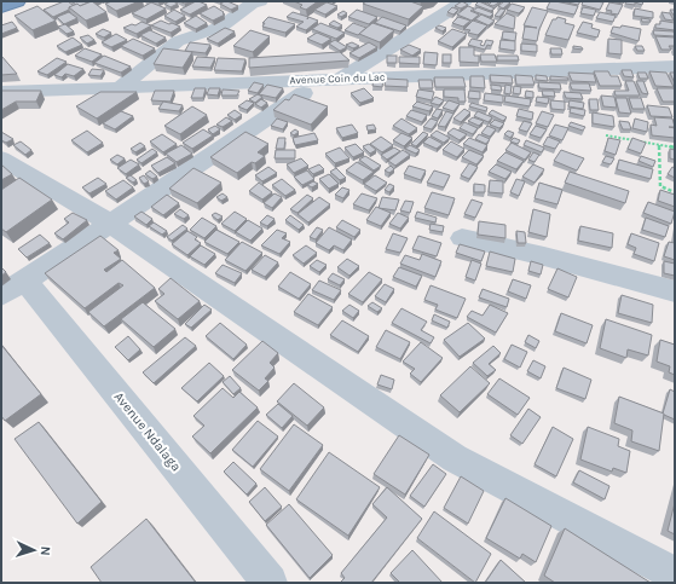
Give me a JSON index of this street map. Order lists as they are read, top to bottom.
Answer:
{
  "streets": {
    "street": ["Avenue Coin du Lac", "Avenue Ndalaga"]
  },
  "north": "right"
}
